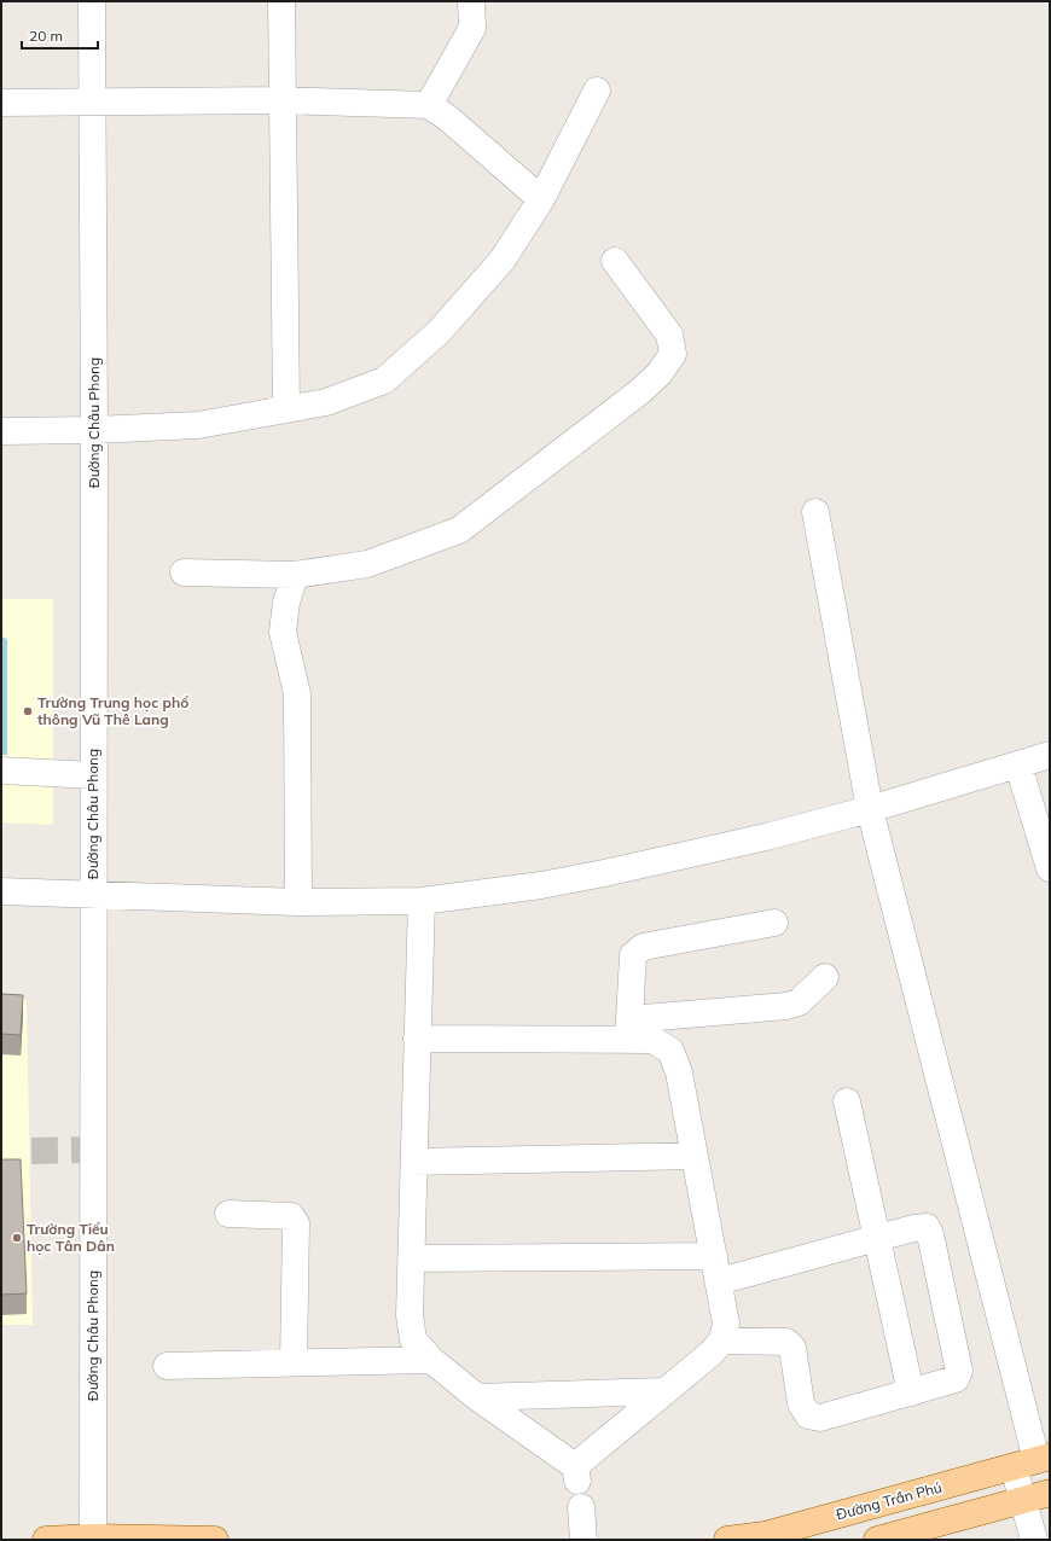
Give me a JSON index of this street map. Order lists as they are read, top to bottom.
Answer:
{
  "streets": {
    "main road": ["Đường Trần Phú"],
    "street": ["Đường Châu Phong"]
  },
  "places": ["Trường Trung học phổ thông Vũ Thê Lang", "Trường Tiểu học Tân Dân"],
  "scale_bar": "20 m"
}
